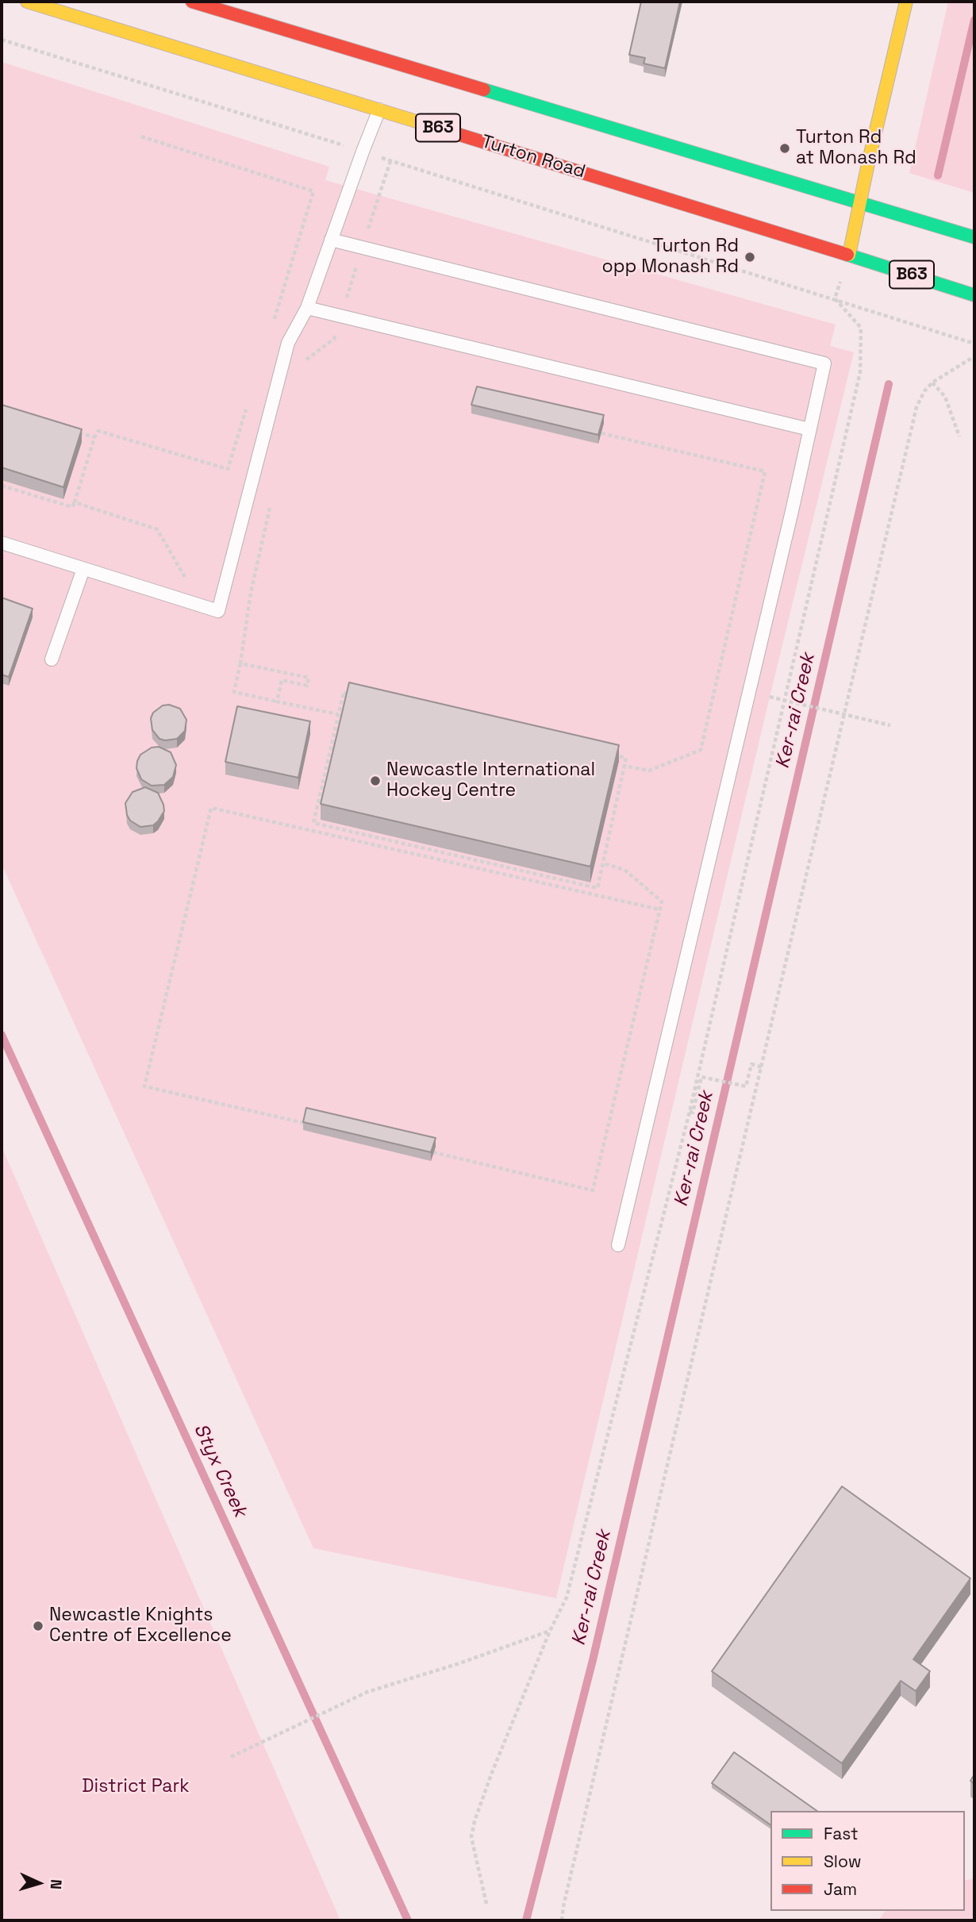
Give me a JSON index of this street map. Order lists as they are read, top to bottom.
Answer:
{
  "streets": {
    "main road": ["B63", "Turton Road"]
  },
  "water": ["Ker-rai Creek", "Styx Creek"],
  "parks": ["District Park"],
  "places": [
    "Turton Rd at Monash Rd",
    "Turton Rd opp Monash Rd",
    "Newcastle International Hockey Centre",
    "Newcastle Knights Centre of Excellence"
  ],
  "legend": ["Fast", "Slow", "Jam"],
  "north": "right"
}
